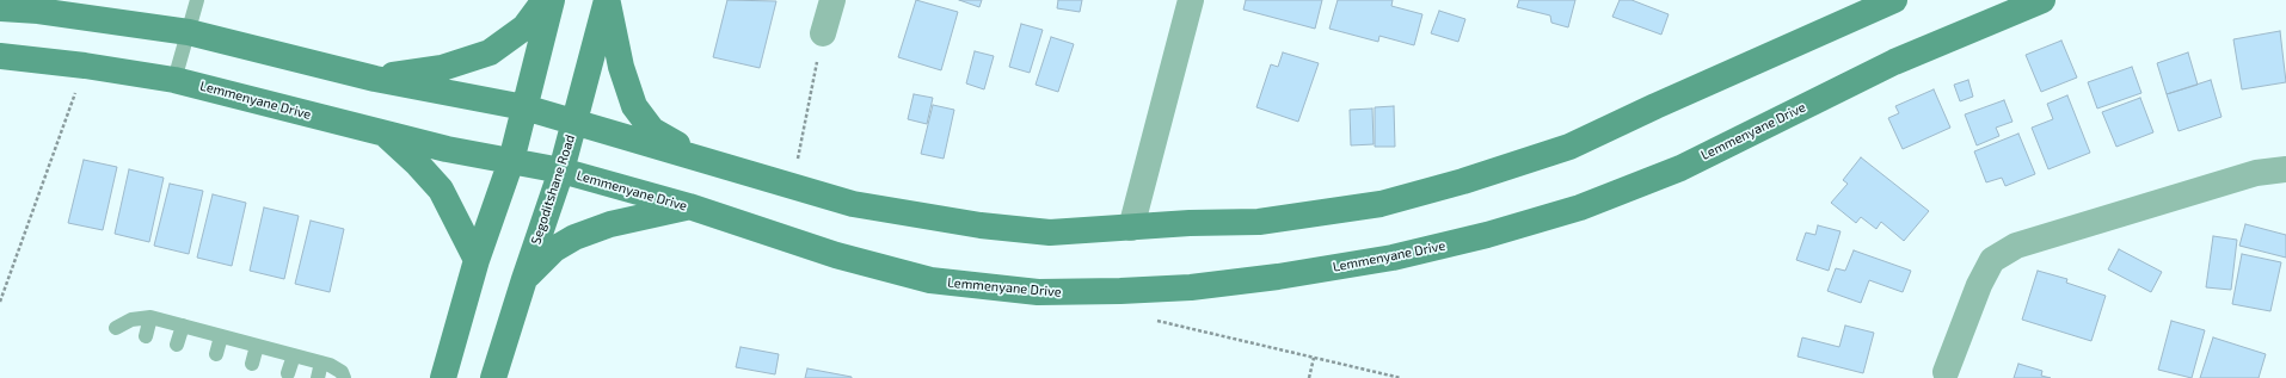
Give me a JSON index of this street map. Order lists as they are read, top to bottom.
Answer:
{
  "streets": {
    "main road": ["Lemmenyane Drive", "Segoditshane Road"]
  },
  "crossings": [
    ["Lemmenyane Drive", "Segoditshane Road"]
  ]
}
